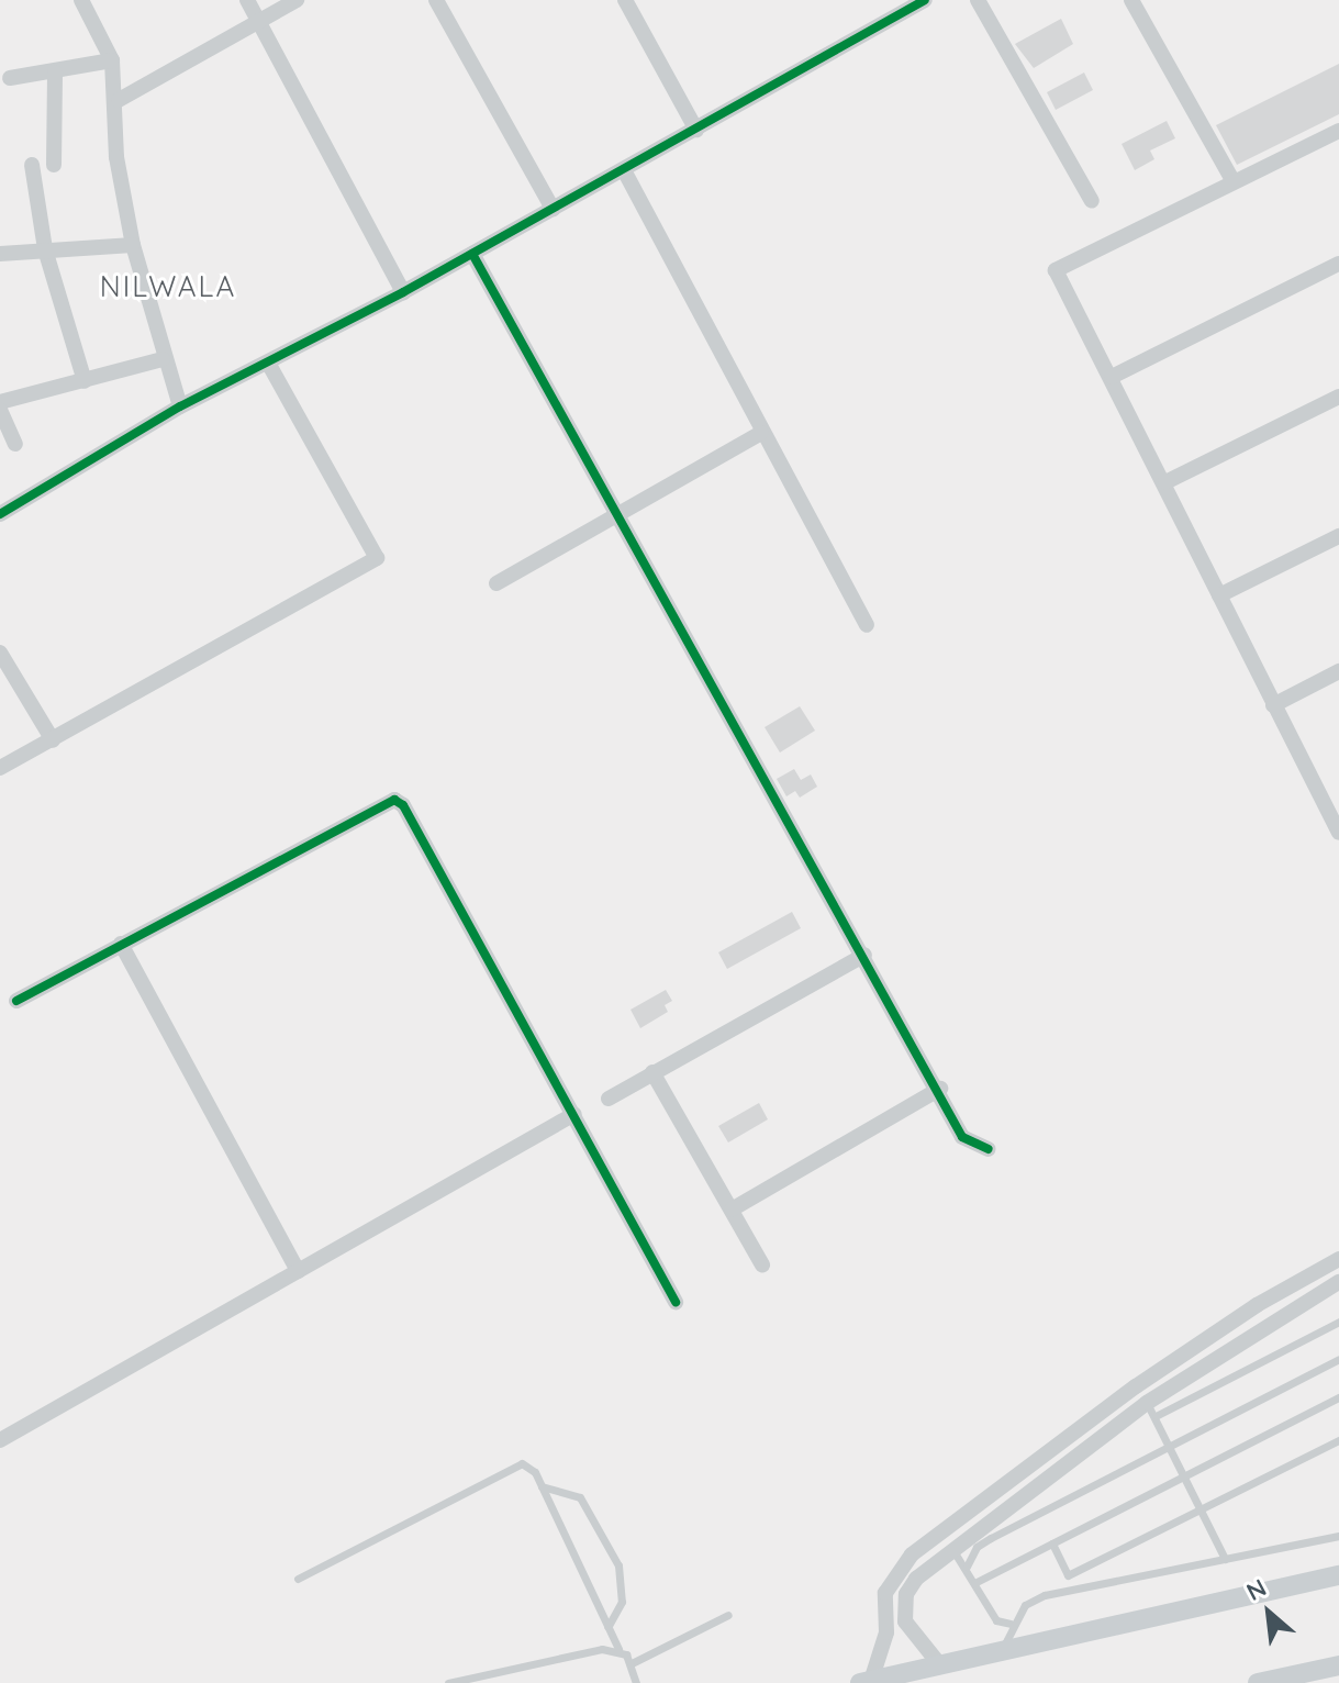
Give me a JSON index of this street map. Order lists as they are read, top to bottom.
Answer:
{
  "districts": ["NILWALA"],
  "north": "top left"
}
